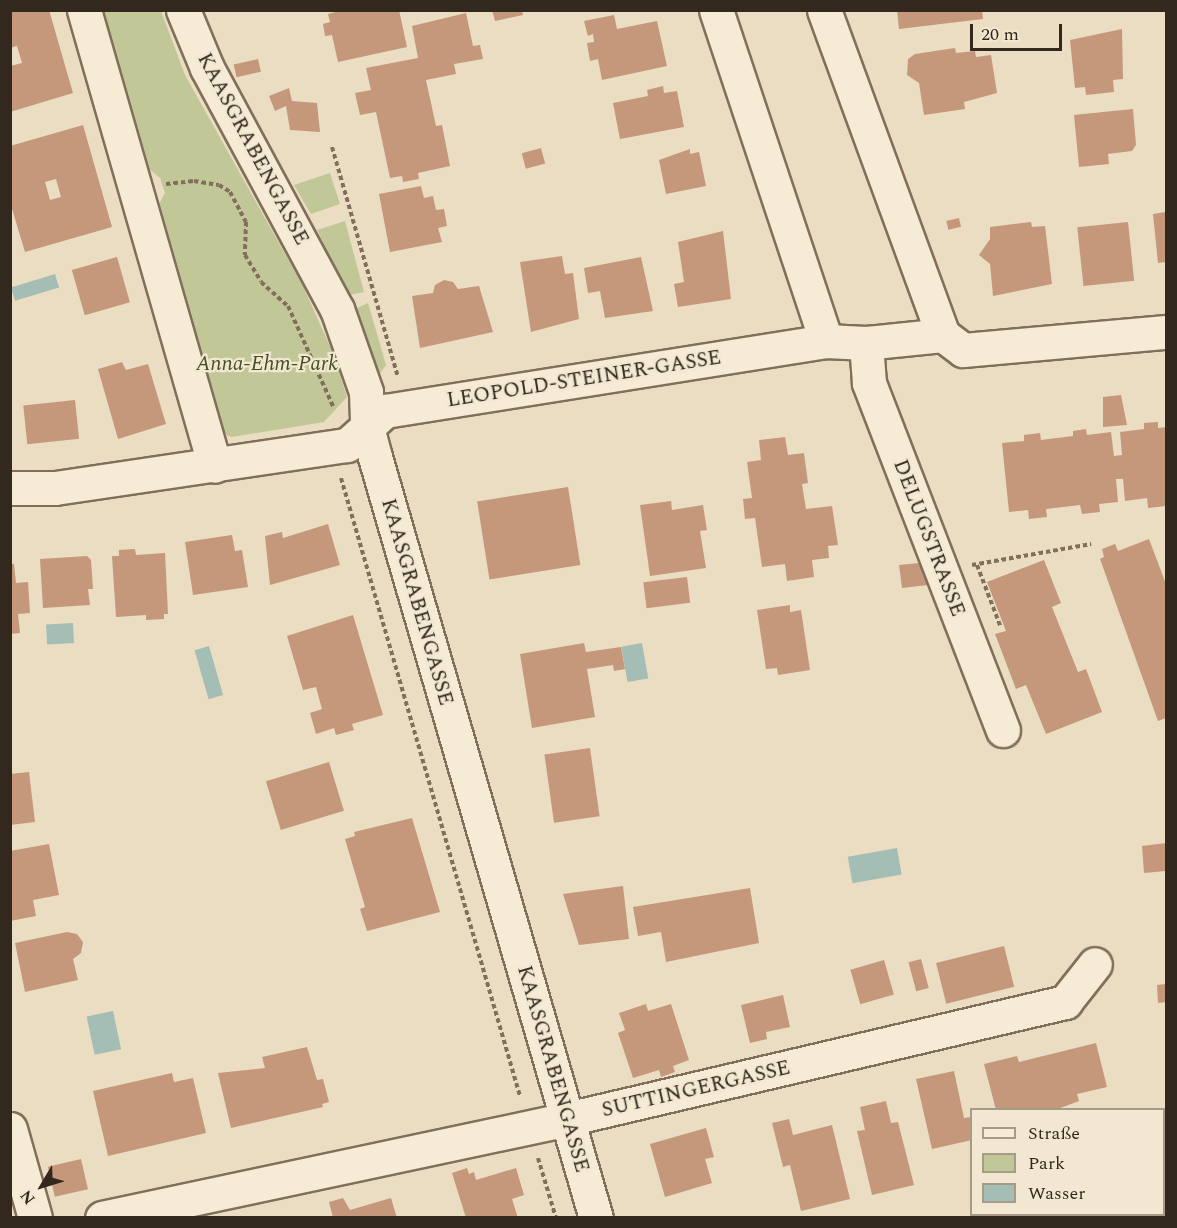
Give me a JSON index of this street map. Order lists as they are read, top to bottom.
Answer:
{
  "streets": {
    "street": [
      "KAASGRABENGASSE",
      "LEOPOLD-STEINER-GASSE",
      "DELUGSTRASSE",
      "SUTTINGERGASSE"
    ]
  },
  "crossings": [
    ["KAASGRABENGASSE", "LEOPOLD-STEINER-GASSE"],
    ["KAASGRABENGASSE", "SUTTINGERGASSE"],
    ["LEOPOLD-STEINER-GASSE", "DELUGSTRASSE"]
  ],
  "parks": ["Anna-Ehm-Park"],
  "legend": ["Straße", "Park", "Wasser"],
  "scale_bar": "20 m",
  "north": "bottom left"
}
